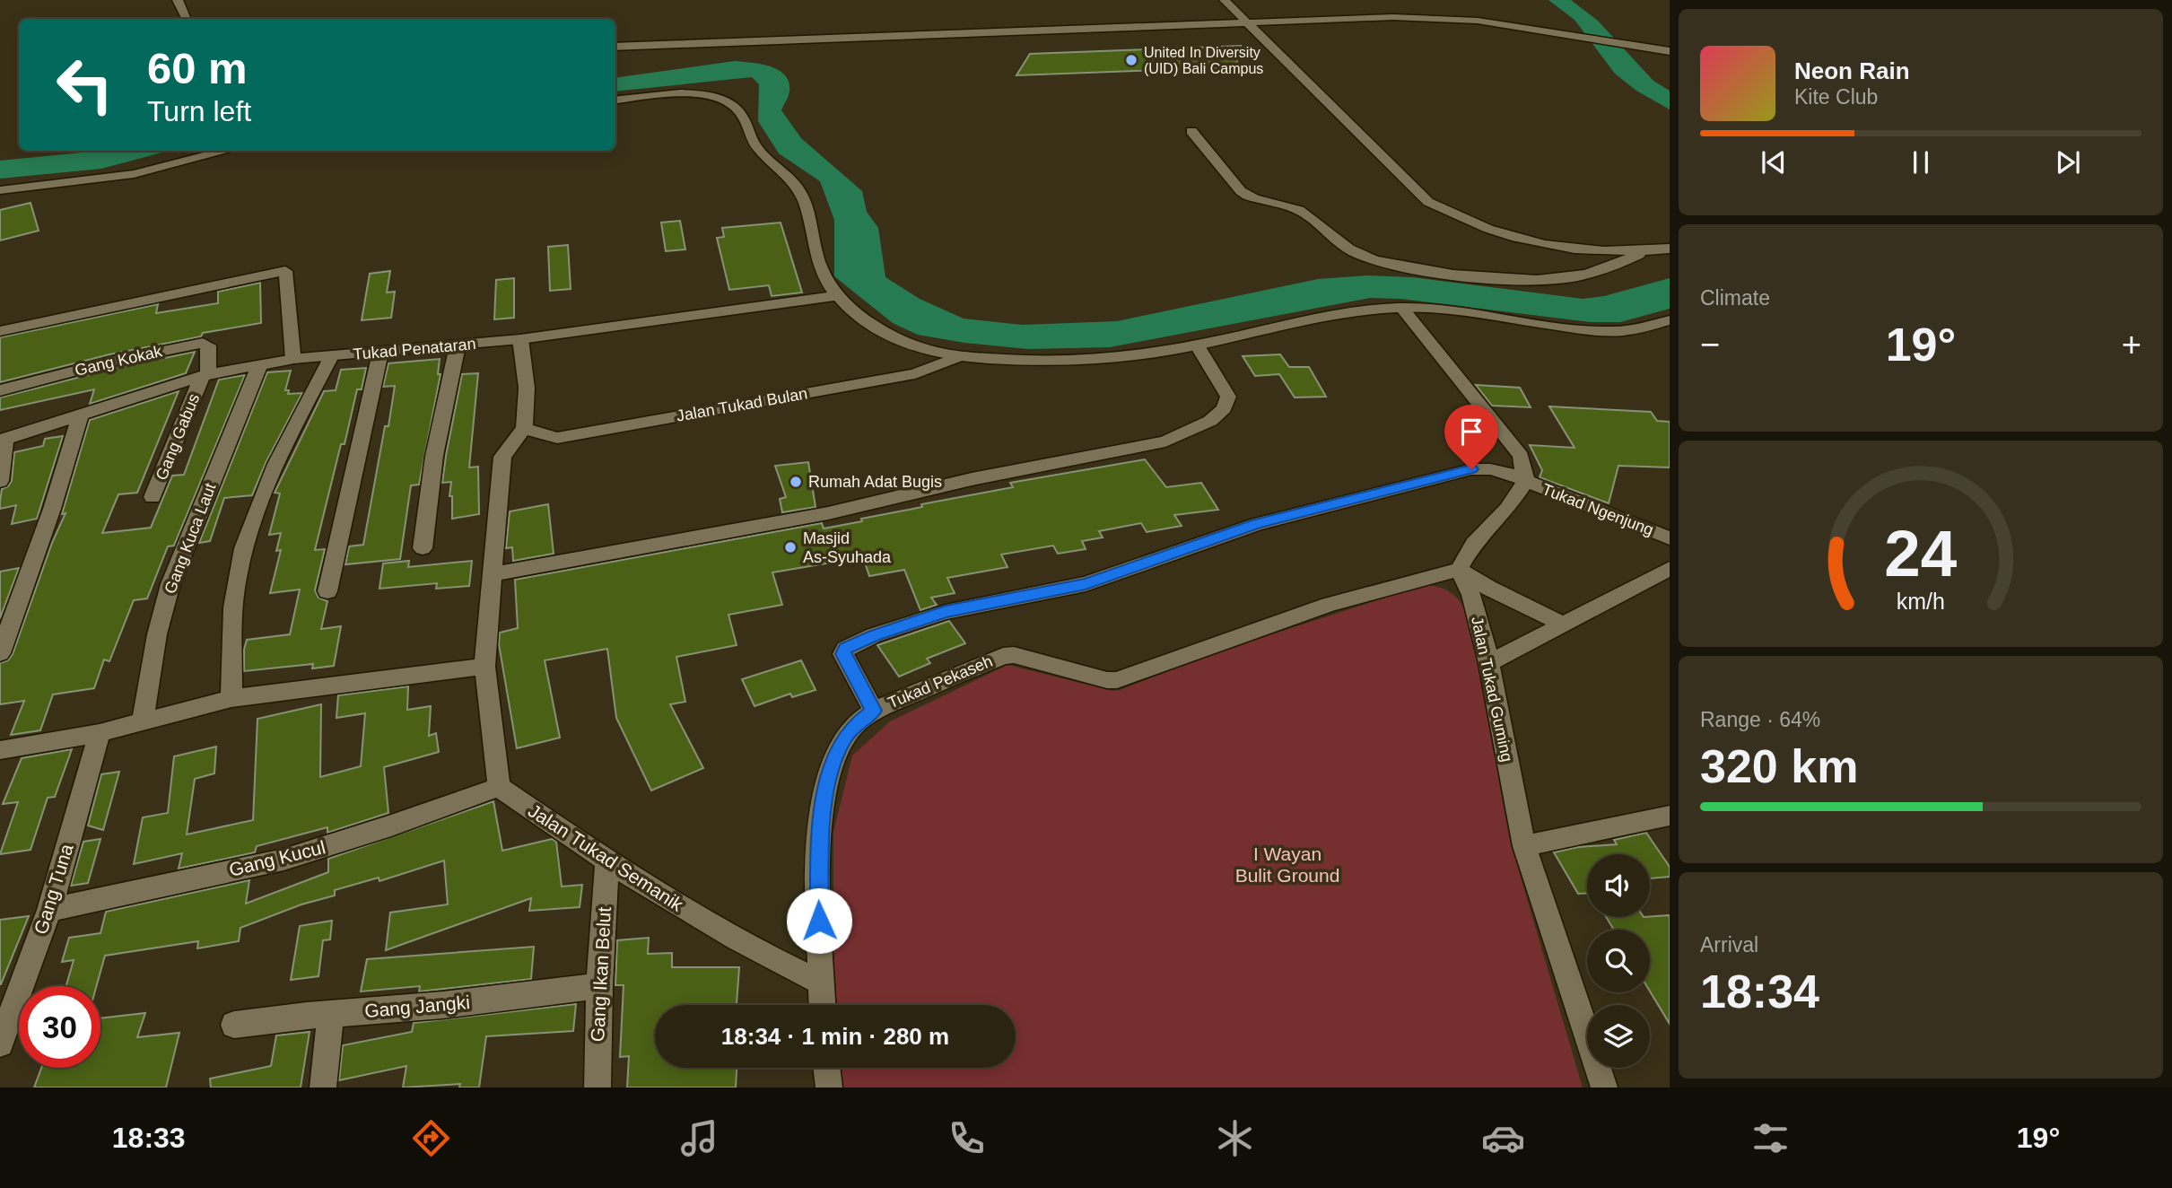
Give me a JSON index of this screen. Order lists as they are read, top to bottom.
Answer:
{
  "streets": {
    "street": [
      "Tukad Penataran",
      "Gang Kokak",
      "Jalan Tukad Bulan",
      "Gang Gabus",
      "Tukad Ngenjung",
      "Gang Kuca Laut",
      "Tukad Pekaseh",
      "Jalan Tukad Guming",
      "Jalan Tukad Semanik",
      "Gang Kucul",
      "Gang Tuna",
      "Gang Ikan Belut",
      "Gang Jangki"
    ]
  },
  "crossings": [
    ["Tukad Penataran", "Gang Kokak"],
    ["Tukad Penataran", "Gang Gabus"],
    ["Tukad Penataran", "Gang Kuca Laut"],
    ["Gang Kokak", "Gang Gabus"],
    ["Tukad Ngenjung", "Tukad Pekaseh"],
    ["Tukad Pekaseh", "Jalan Tukad Guming"],
    ["Tukad Pekaseh", "Jalan Tukad Semanik"],
    ["Jalan Tukad Semanik", "Gang Kucul"],
    ["Jalan Tukad Semanik", "Gang Ikan Belut"],
    ["Gang Kucul", "Gang Tuna"],
    ["Gang Ikan Belut", "Gang Jangki"]
  ],
  "parks": ["I Wayan Bulit Ground"],
  "places": ["United In Diversity (UID) Bali Campus", "Rumah Adat Bugis", "Masjid As-Syuhada"],
  "page": {
    "turn": ["60 m", "Turn left"],
    "song": ["Neon Rain", "Kite Club"],
    "tile": [
      "Climate",
      ["Range · 64%", "320 km"],
      ["Arrival", "18:34"]
    ],
    "heat": ["−", "19°", "+"],
    "limit": "30",
    "trip": "18:34 · 1 min · 280 m",
    "tabs": ["18:33", "19°"],
    "gauge": ["24", "km/h"]
  }
}
